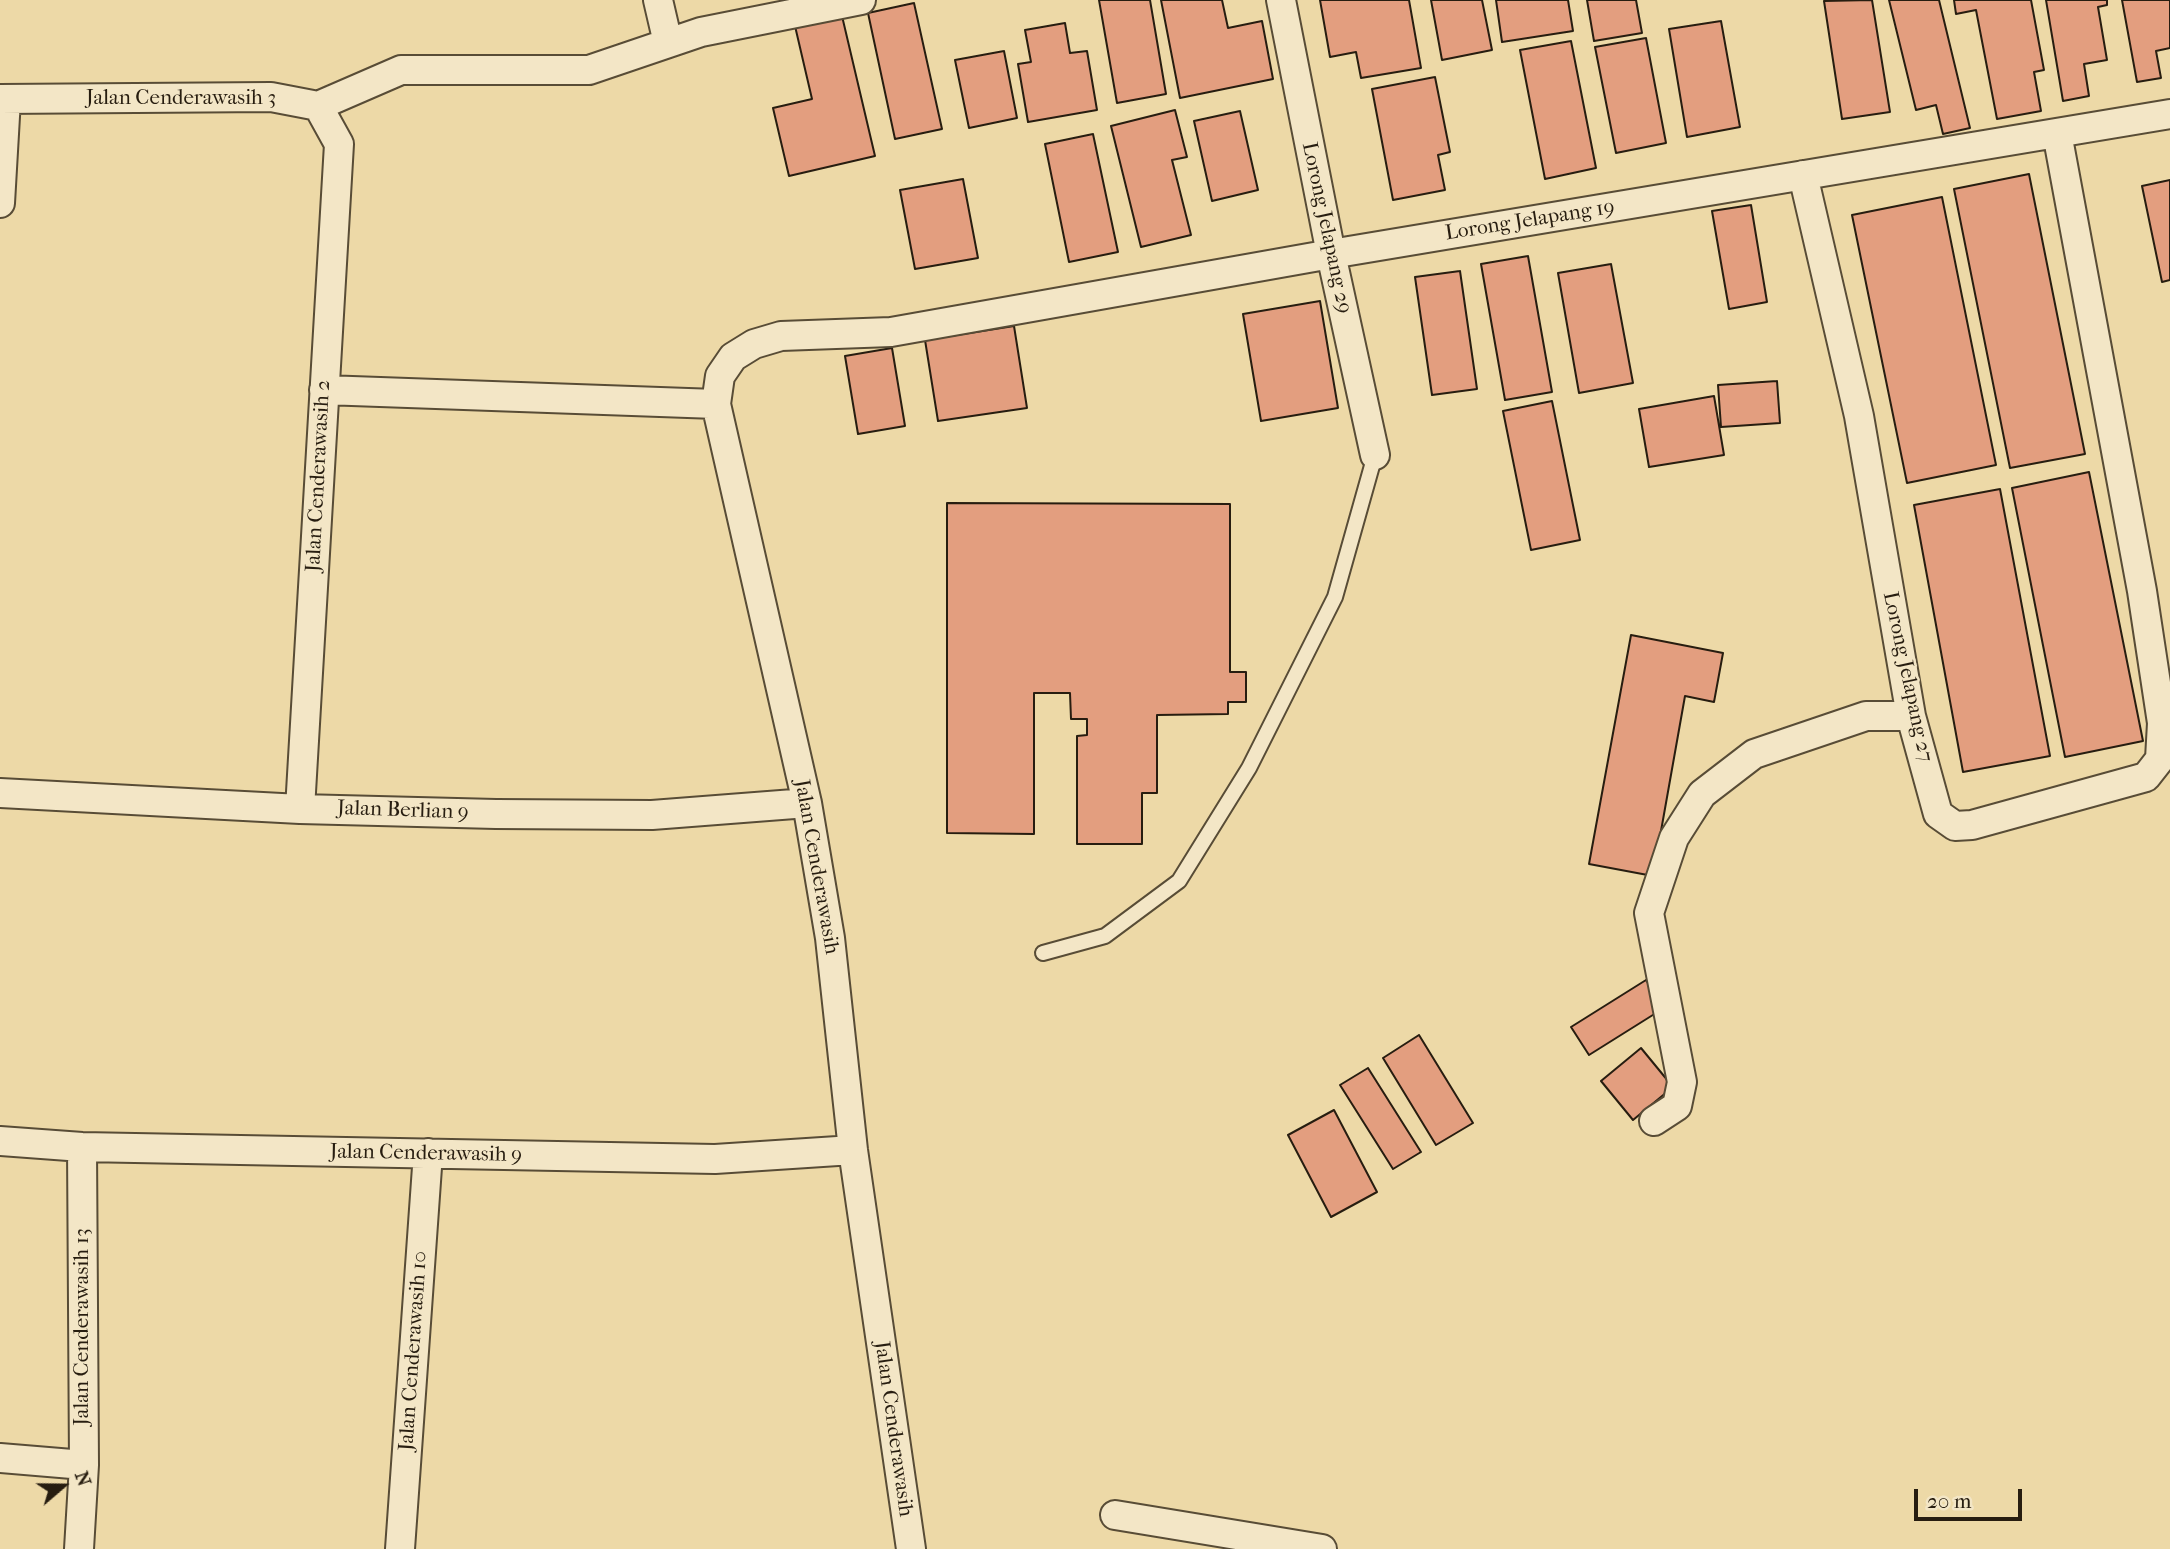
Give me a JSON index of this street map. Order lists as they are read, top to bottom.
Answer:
{
  "streets": {
    "street": [
      "Jalan Cenderawasih 3",
      "Lorong Jelapang 19",
      "Lorong Jelapang 29",
      "Jalan Cenderawasih 2",
      "Lorong Jelapang 27",
      "Jalan Berlian 9",
      "Jalan Cenderawasih",
      "Jalan Cenderawasih 9",
      "Jalan Cenderawasih 13",
      "Jalan Cenderawasih 10"
    ]
  },
  "crossings": [
    ["Jalan Cenderawasih 3", "Jalan Cenderawasih 2"],
    ["Lorong Jelapang 19", "Lorong Jelapang 29"],
    ["Lorong Jelapang 19", "Lorong Jelapang 27"],
    ["Lorong Jelapang 19", "Jalan Cenderawasih"],
    ["Jalan Cenderawasih 2", "Jalan Berlian 9"],
    ["Jalan Berlian 9", "Jalan Cenderawasih"],
    ["Jalan Cenderawasih", "Jalan Cenderawasih 9"],
    ["Jalan Cenderawasih 9", "Jalan Cenderawasih 13"],
    ["Jalan Cenderawasih 9", "Jalan Cenderawasih 10"]
  ],
  "scale_bar": "20 m",
  "north": "right"
}
